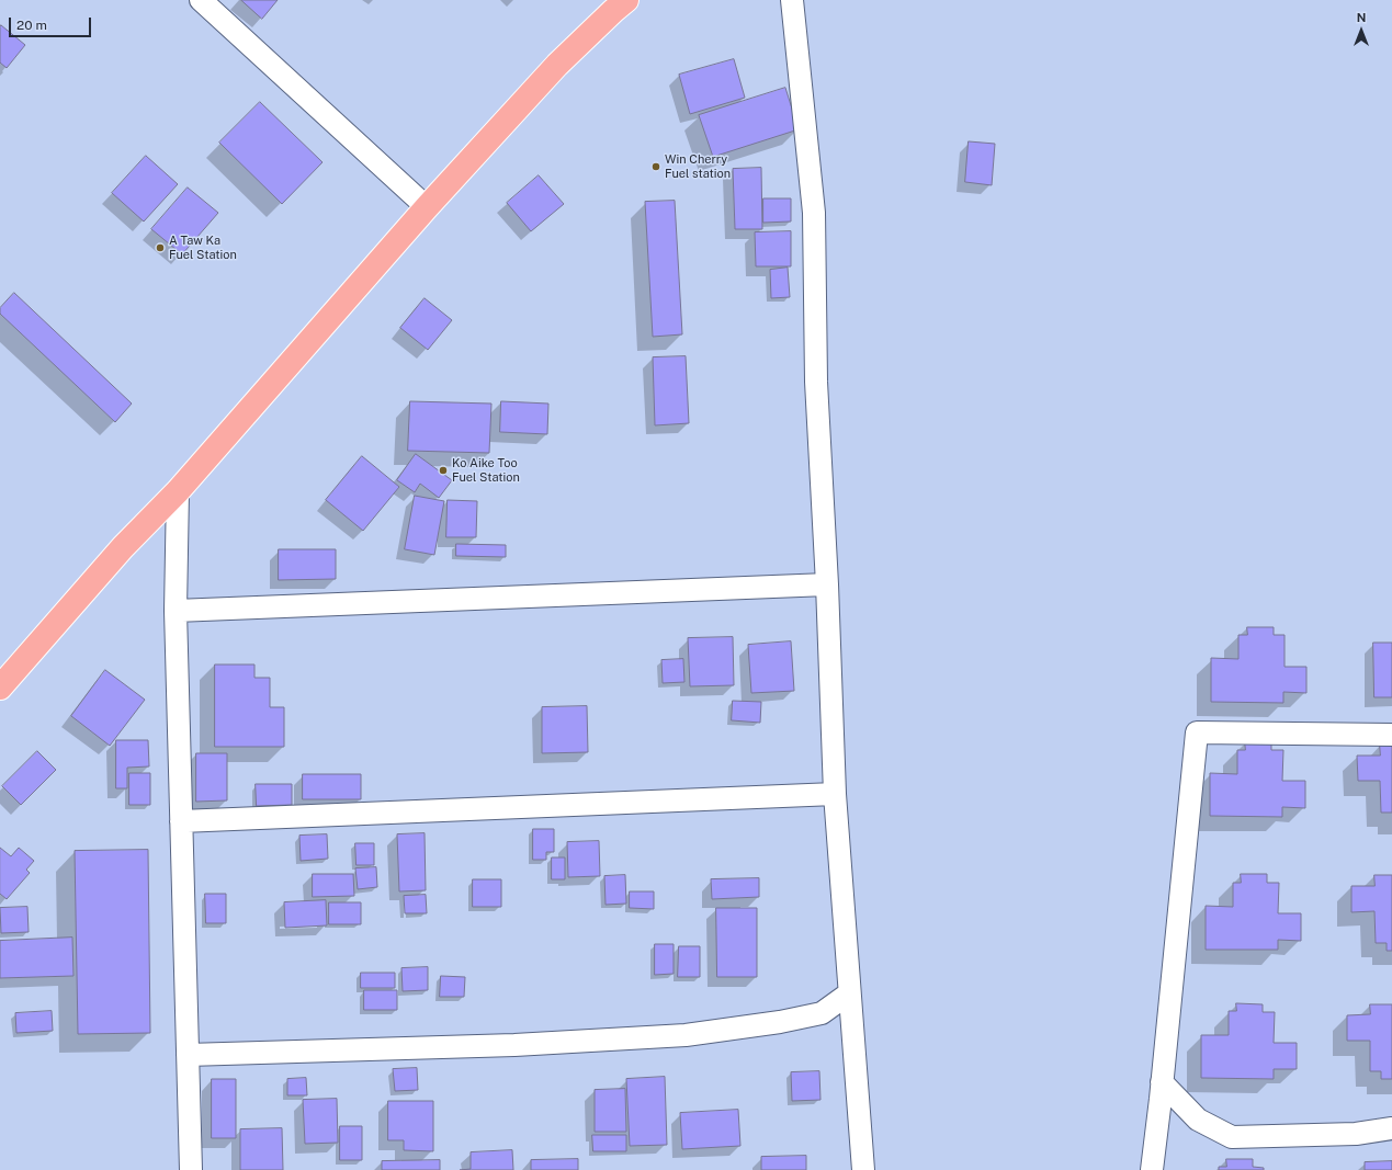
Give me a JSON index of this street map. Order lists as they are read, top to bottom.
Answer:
{
  "places": ["Win Cherry Fuel station", "A Taw Ka Fuel Station", "Ko Aike Too Fuel Station"],
  "scale_bar": "20 m",
  "north": "top"
}
